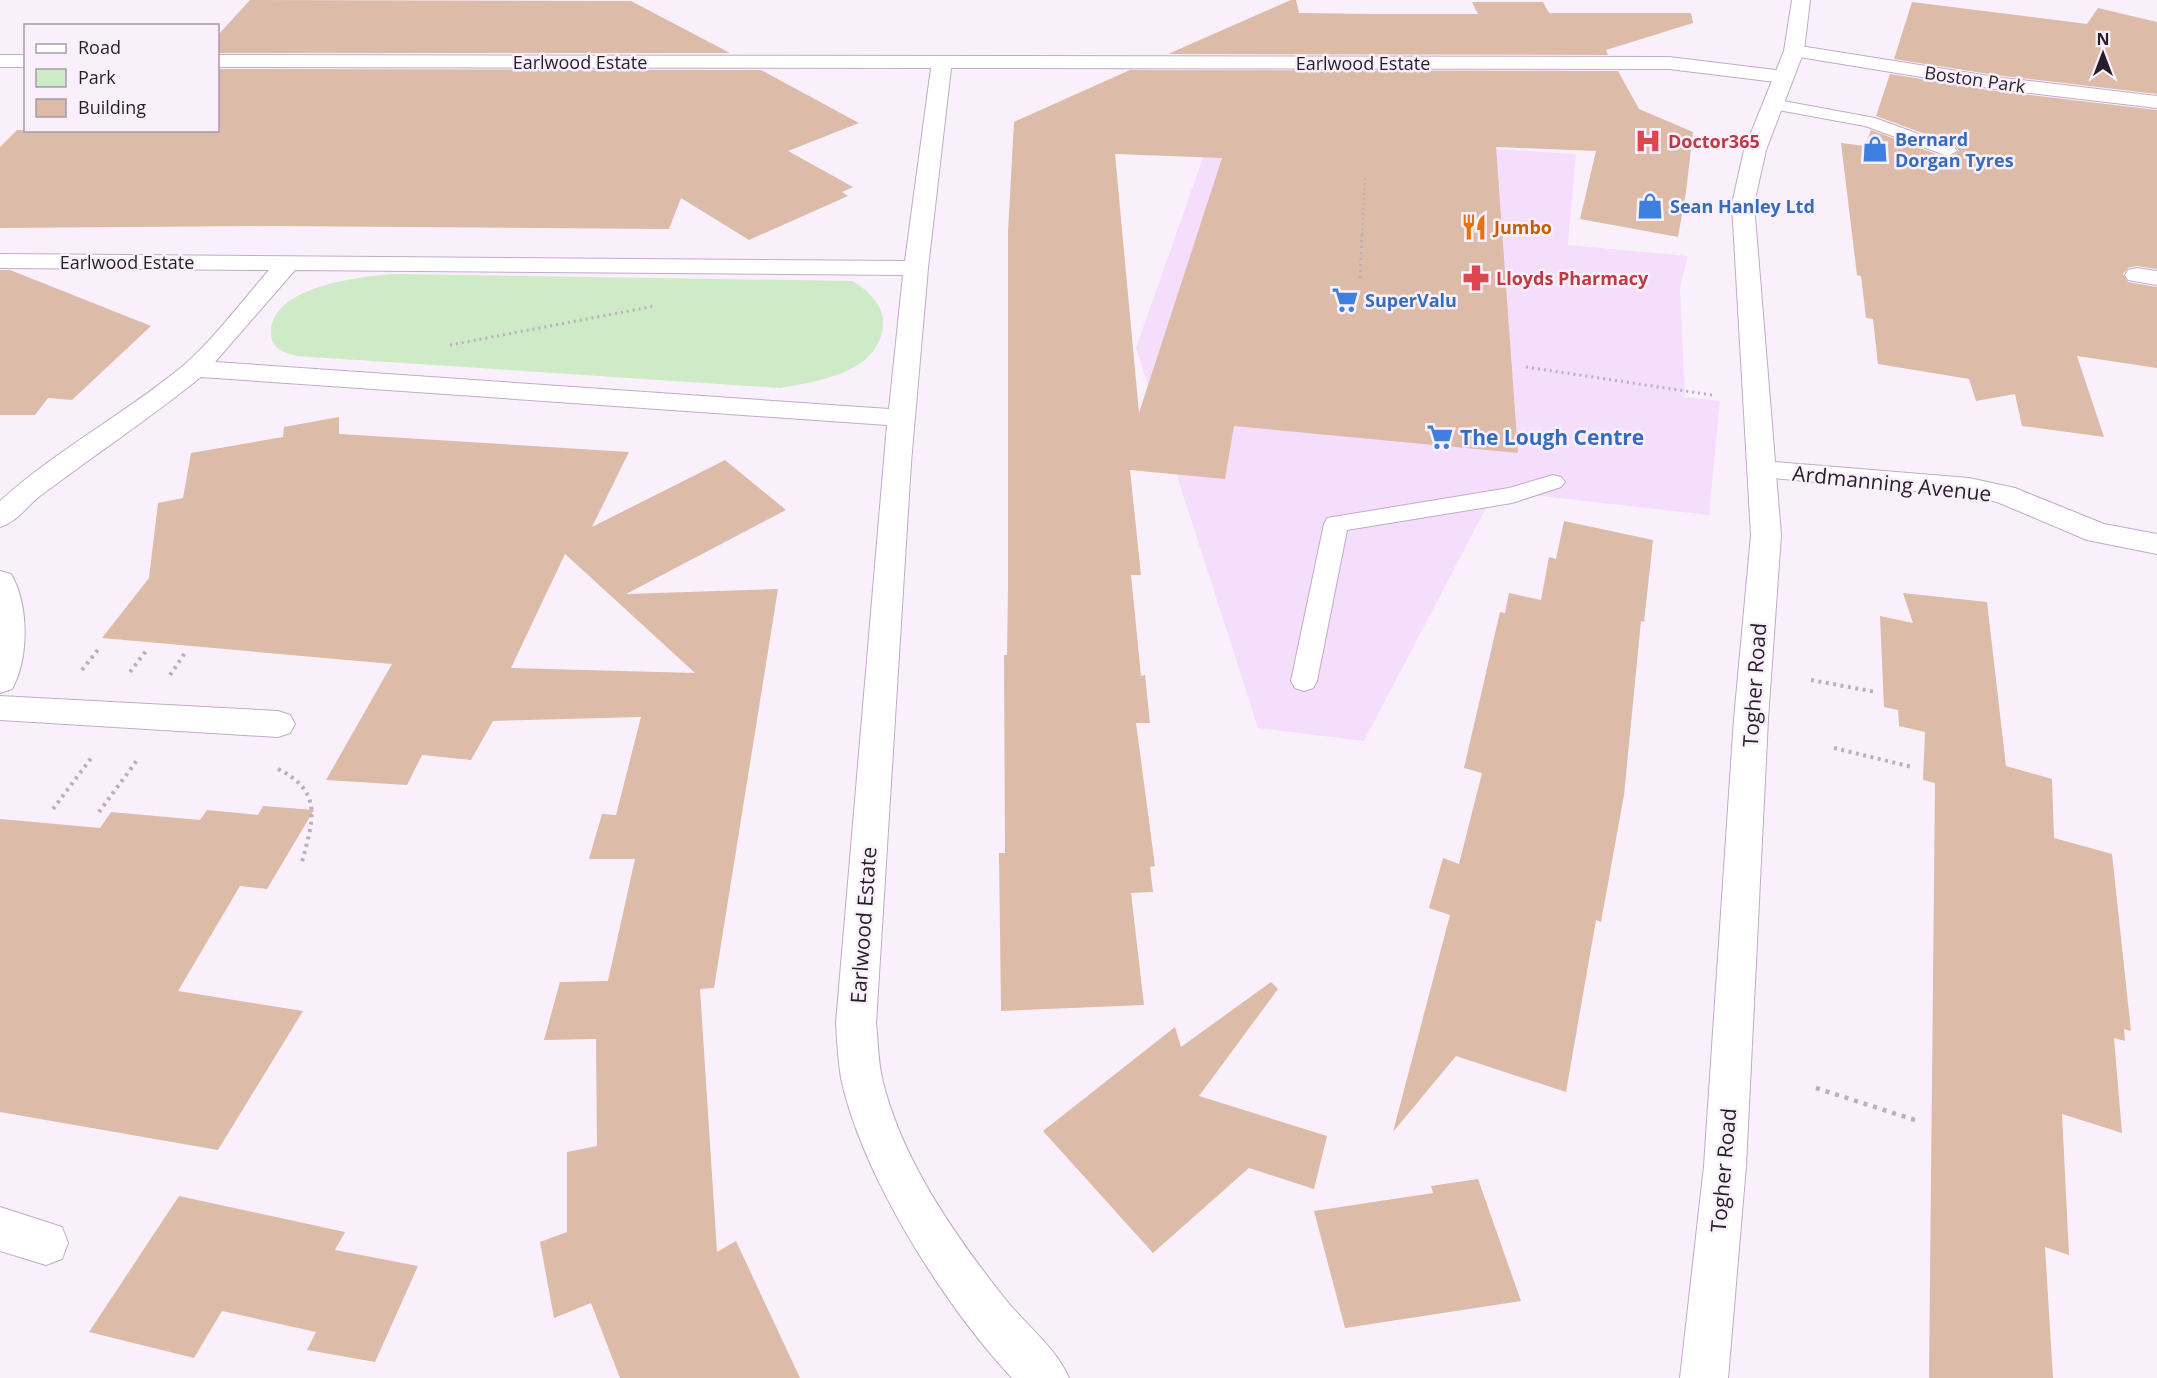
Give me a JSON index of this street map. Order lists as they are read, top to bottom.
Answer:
{
  "streets": {
    "street": [
      "Earlwood Estate",
      "Boston Park",
      "Ardmanning Avenue",
      "Togher Road"
    ]
  },
  "crossings": [
    ["Earlwood Estate", "Boston Park"],
    ["Earlwood Estate", "Togher Road"],
    ["Boston Park", "Togher Road"],
    ["Ardmanning Avenue", "Togher Road"]
  ],
  "places": {
    "hospital": ["Doctor365"],
    "shop": ["Bernard Dorgan Tyres", "Sean Hanley Ltd"],
    "restaurant": ["Jumbo"],
    "pharmacy": ["Lloyds Pharmacy"],
    "supermarket": ["SuperValu", "The Lough Centre"]
  },
  "legend": ["Road", "Park", "Building"],
  "north": "top"
}
